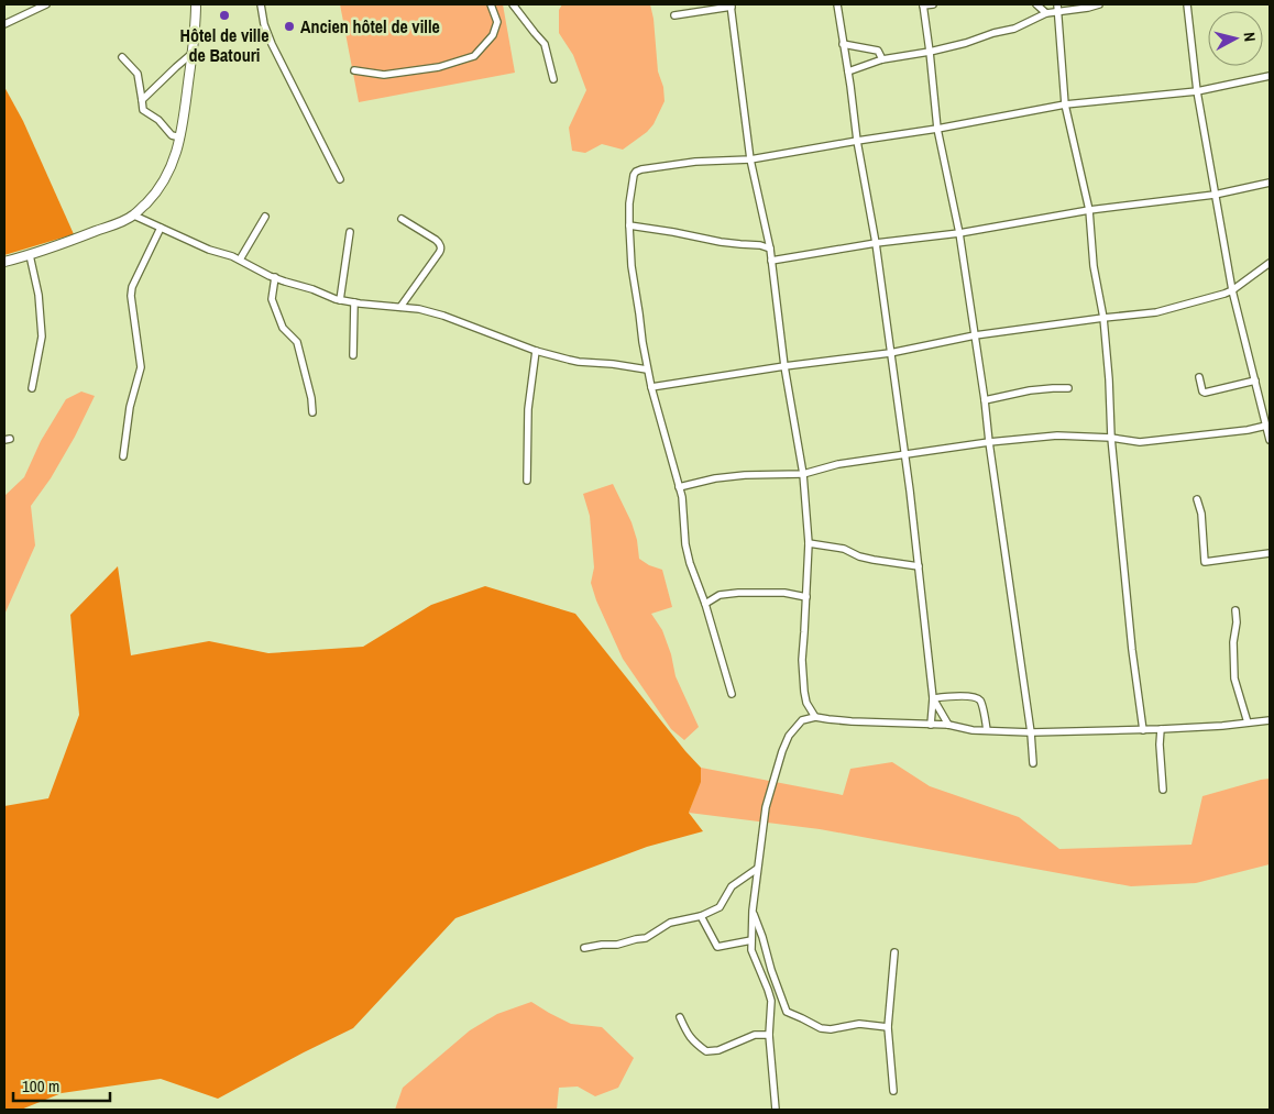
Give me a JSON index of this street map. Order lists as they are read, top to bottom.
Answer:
{
  "places": ["Hôtel de ville de Batouri", "Ancien hôtel de ville"],
  "scale_bar": "100 m",
  "north": "right"
}
